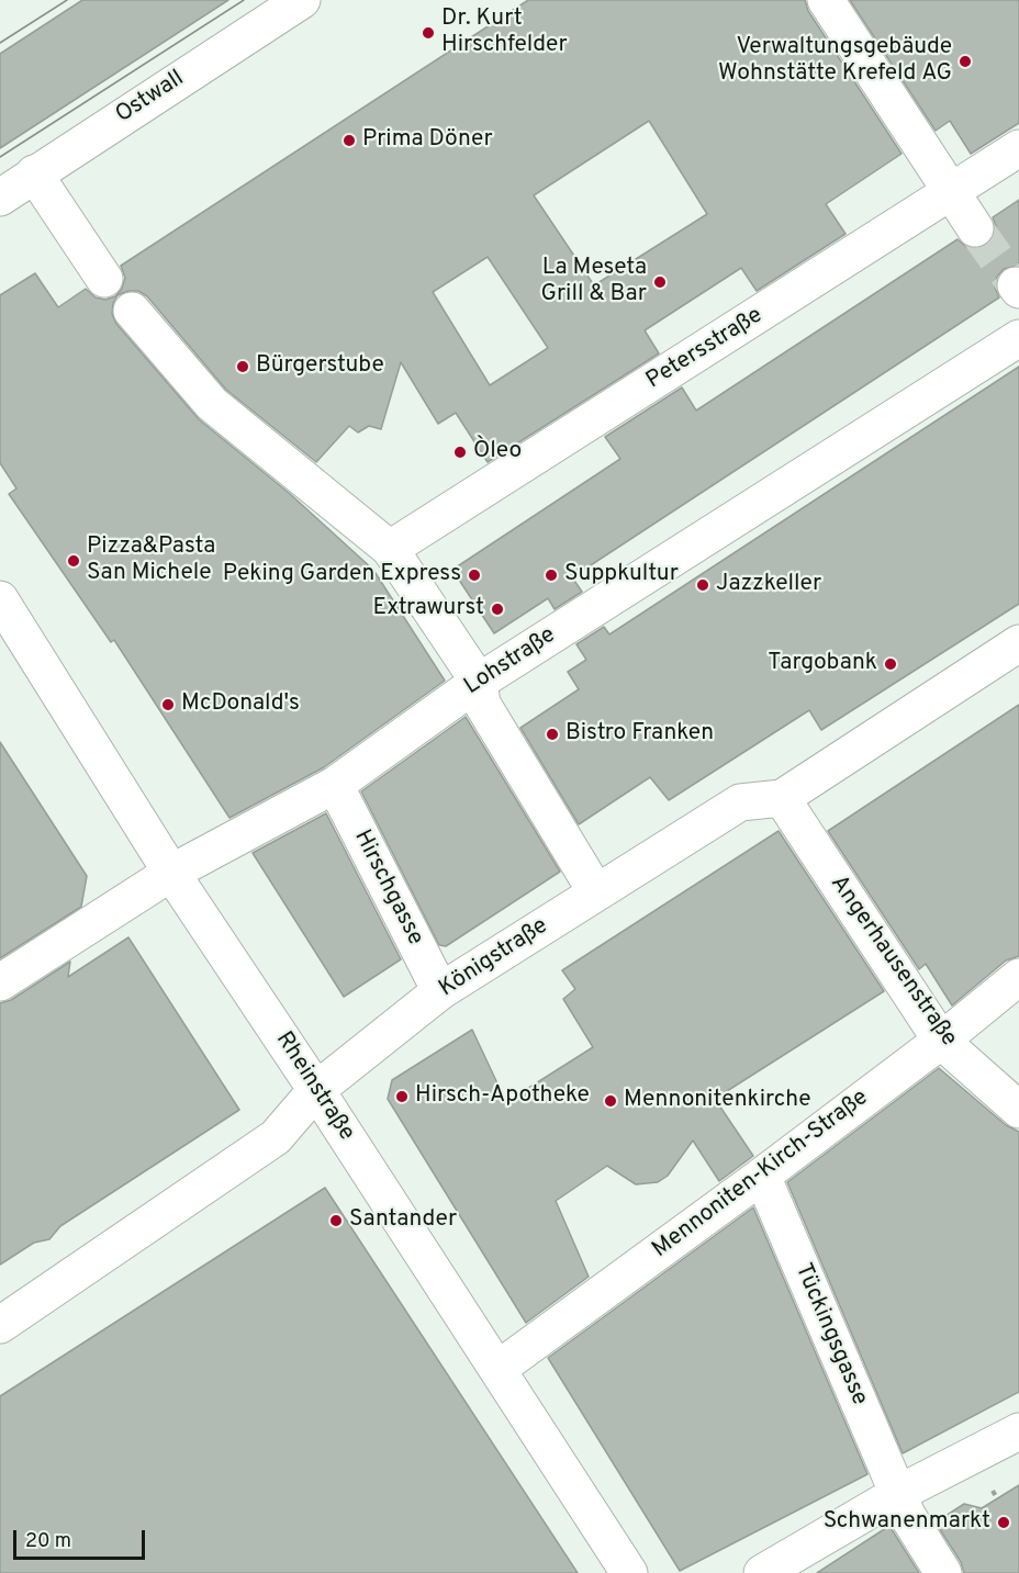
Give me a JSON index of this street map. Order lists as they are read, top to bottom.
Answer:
{
  "streets": {
    "street": [
      "Ostwall",
      "Petersstraße",
      "Lohstraße",
      "Hirschgasse",
      "Königstraße",
      "Angerhausenstraße",
      "Rheinstraße",
      "Mennoniten-Kirch-Straße",
      "Tückingsgasse"
    ]
  },
  "crossings": [
    ["Lohstraße", "Hirschgasse"],
    ["Lohstraße", "Rheinstraße"],
    ["Hirschgasse", "Königstraße"],
    ["Königstraße", "Angerhausenstraße"],
    ["Königstraße", "Rheinstraße"],
    ["Angerhausenstraße", "Mennoniten-Kirch-Straße"],
    ["Rheinstraße", "Mennoniten-Kirch-Straße"],
    ["Mennoniten-Kirch-Straße", "Tückingsgasse"]
  ],
  "places": [
    "Dr. Kurt Hirschfelder",
    "Verwaltungsgebäude Wohnstätte Krefeld AG",
    "Prima Döner",
    "La Meseta Grill & Bar",
    "Bürgerstube",
    "Òleo",
    "Pizza&Pasta San Michele",
    "Peking Garden Express",
    "Suppkultur",
    "Jazzkeller",
    "Extrawurst",
    "Targobank",
    "McDonald's",
    "Bistro Franken",
    "Hirsch-Apotheke",
    "Mennonitenkirche",
    "Santander",
    "Schwanenmarkt"
  ],
  "scale_bar": "20 m"
}
